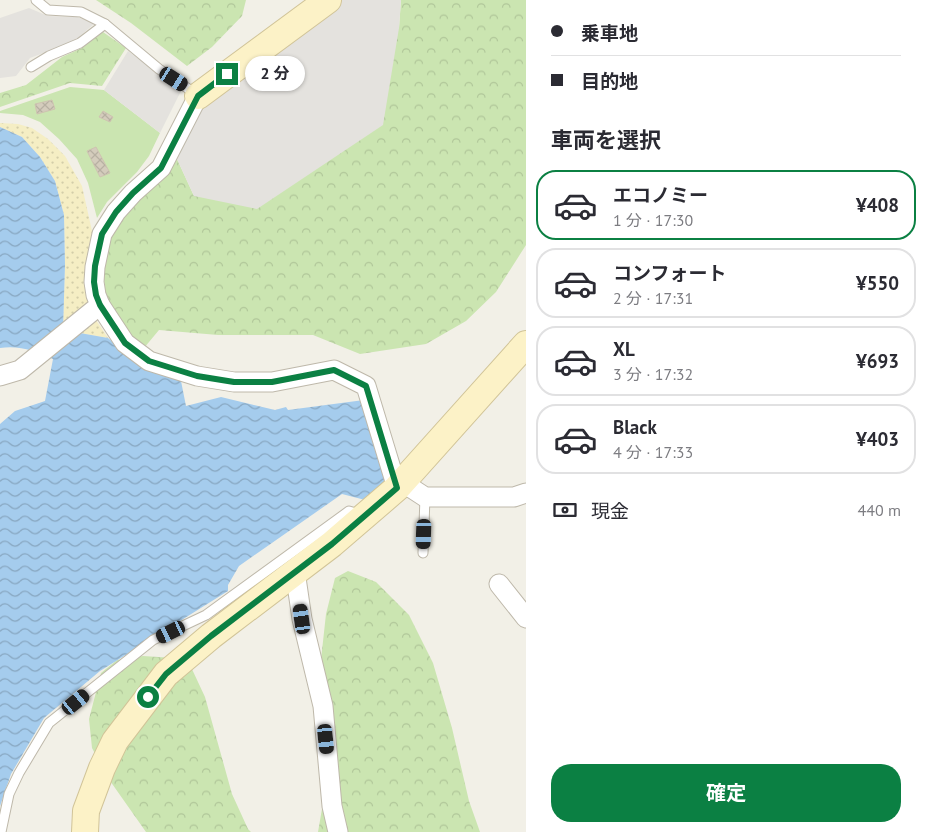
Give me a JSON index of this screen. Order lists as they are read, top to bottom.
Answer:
{
  "page": {
    "banner": ["乗車地", "目的地"],
    "bubble": "2 分",
    "heading": "車両を選択",
    "list": [
      {
        "name": "エコノミー",
        "note": "1 分 · 17:30",
        "value": "¥408"
      },
      {
        "name": "コンフォート",
        "note": "2 分 · 17:31",
        "value": "¥550"
      },
      {
        "name": "XL",
        "note": "3 分 · 17:32",
        "value": "¥693"
      },
      {
        "name": "Black",
        "note": "4 分 · 17:33",
        "value": "¥403"
      }
    ],
    "pay": ["現金", "440 m"],
    "buttons": "確定"
  }
}
